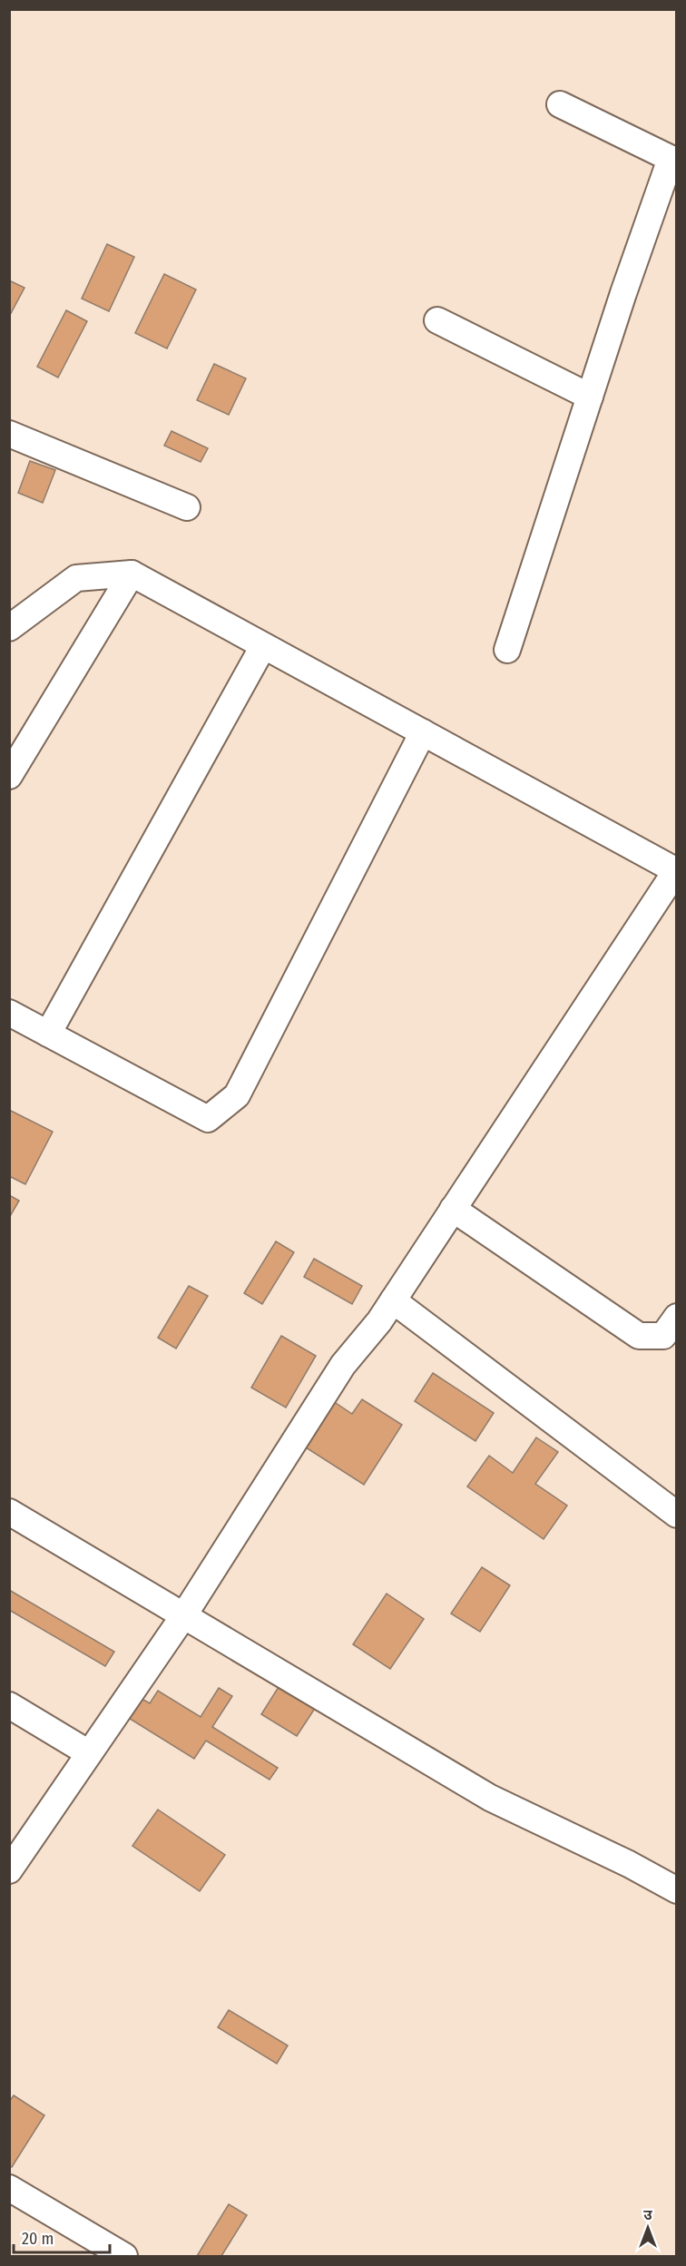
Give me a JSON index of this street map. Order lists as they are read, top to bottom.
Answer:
{
  "scale_bar": "20 m",
  "north": "top"
}
